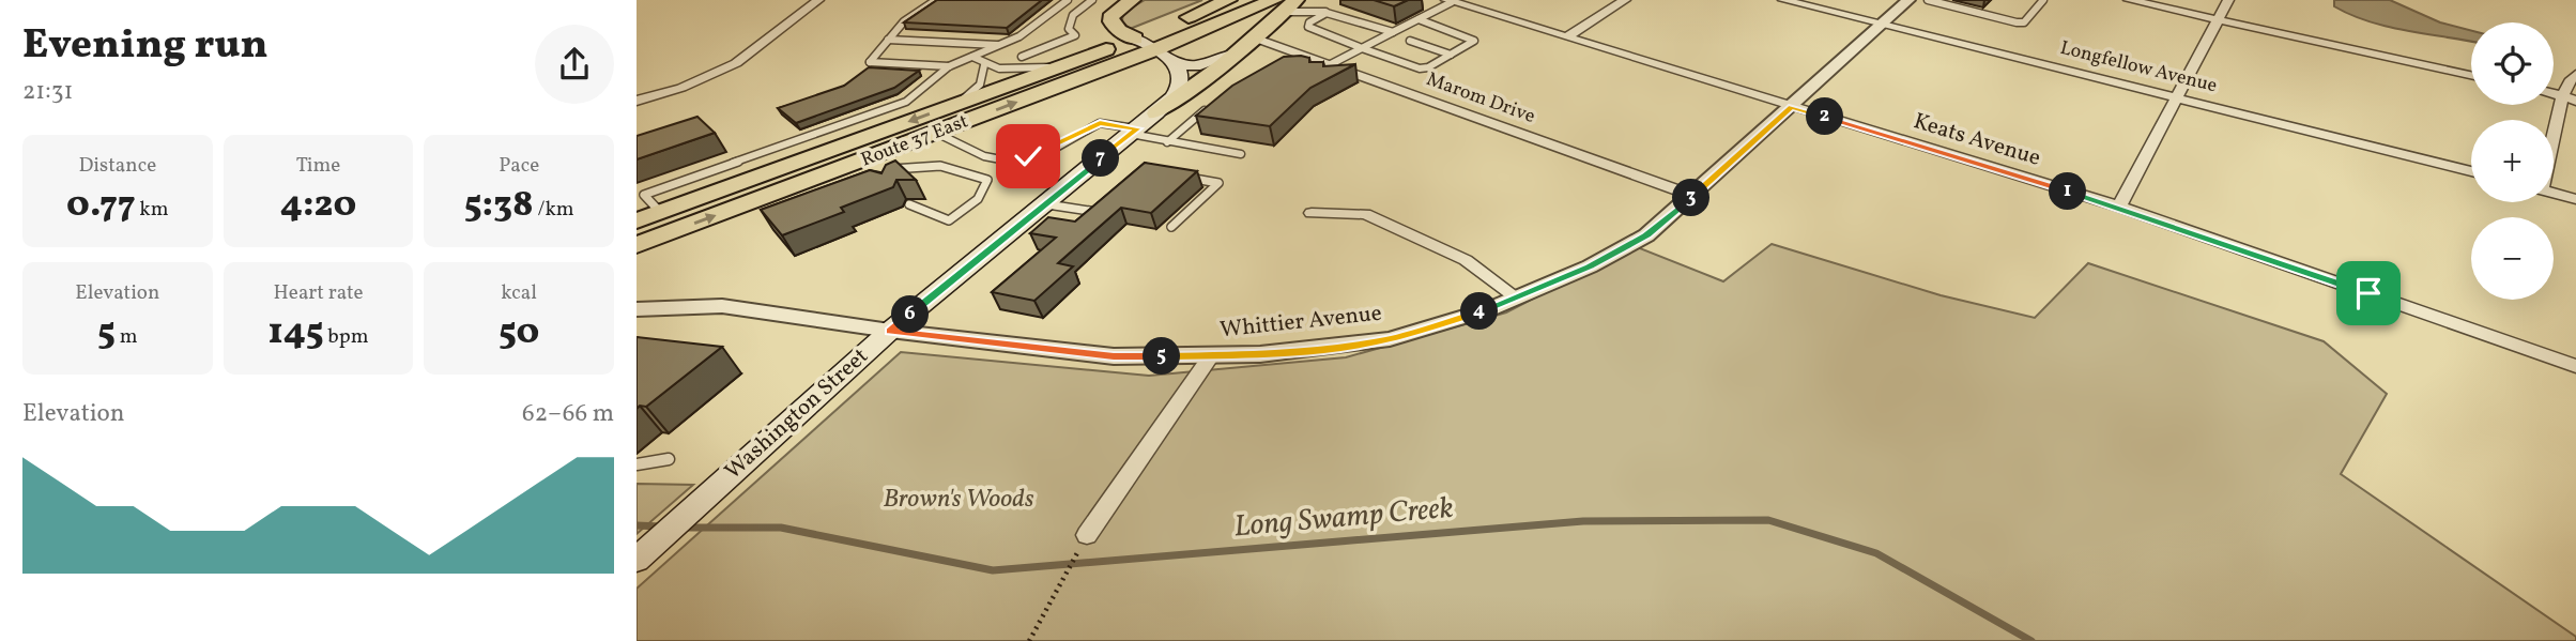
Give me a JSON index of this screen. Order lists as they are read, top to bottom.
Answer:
{
  "streets": {
    "highway": ["Route 37 East"],
    "main road": ["Washington Street"],
    "street": [
      "Longfellow Avenue",
      "Marom Drive",
      "Keats Avenue",
      "Whittier Avenue"
    ]
  },
  "crossings": [
    ["Longfellow Avenue", "Whittier Avenue"],
    ["Marom Drive", "Whittier Avenue"],
    ["Keats Avenue", "Whittier Avenue"],
    ["Whittier Avenue", "Washington Street"]
  ],
  "water": ["Long Swamp Creek"],
  "parks": ["Brown's Woods"],
  "page": {
    "heading": ["Evening run", "21:31"],
    "map_buttons": ["+", "−"],
    "pins": [
      "2",
      "7",
      "1",
      "3",
      "4",
      "6",
      "5"
    ],
    "stats": [
      ["Distance", "0.77 km"],
      ["Time", "4:20"],
      ["Pace", "5:38 /km"],
      ["Elevation", "5 m"],
      ["Heart rate", "145 bpm"],
      ["kcal", "50"]
    ],
    "chart": ["Elevation", "62–66 m"]
  }
}
